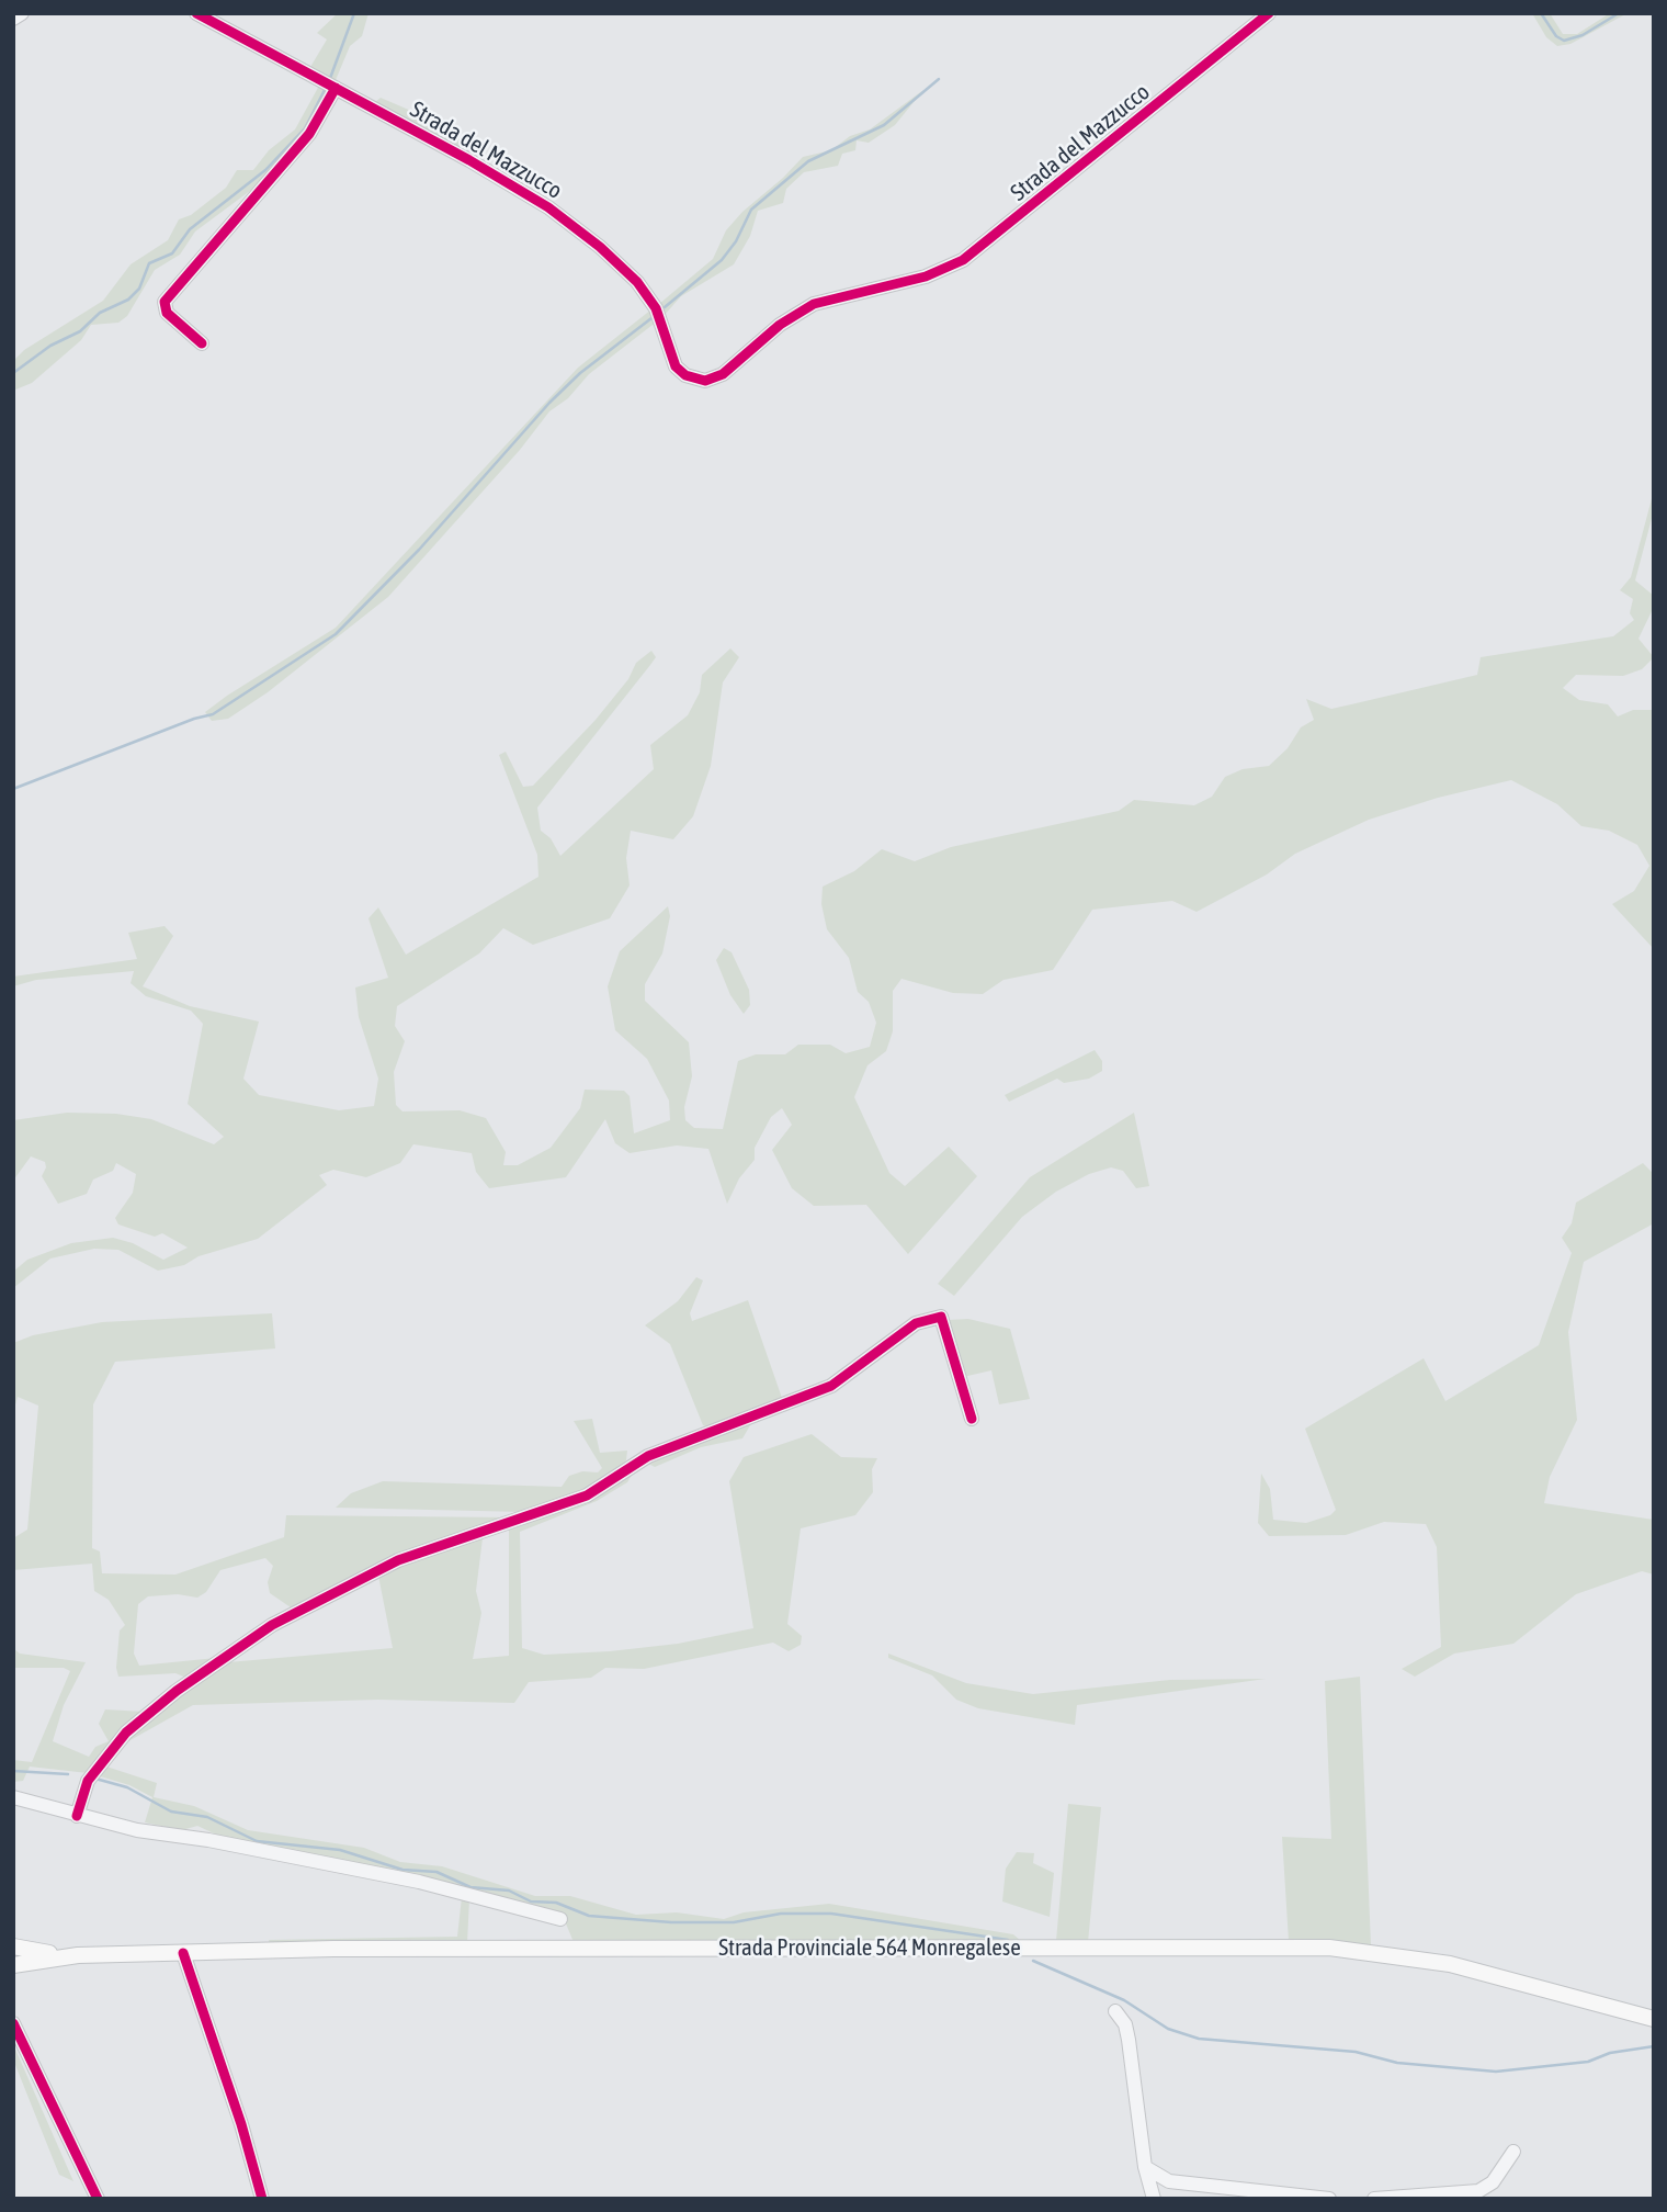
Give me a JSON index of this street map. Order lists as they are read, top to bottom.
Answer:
{
  "streets": {
    "main road": ["Strada Provinciale 564 Monregalese"],
    "street": ["Strada del Mazzucco"]
  }
}
